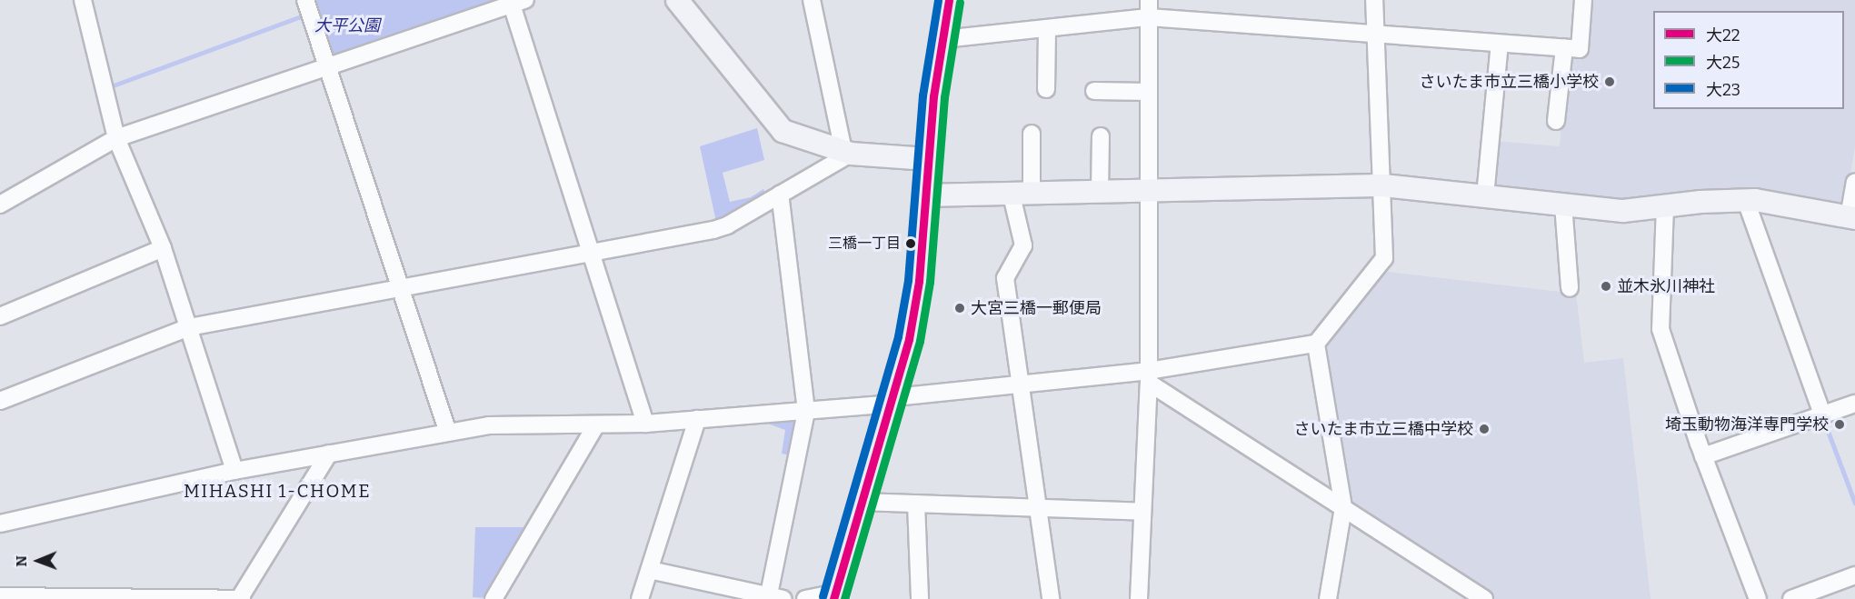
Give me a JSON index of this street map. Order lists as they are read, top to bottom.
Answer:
{
  "districts": ["MIHASHI 1-CHOME"],
  "parks": ["大平公園"],
  "places": [
    "さいたま市立三橋小学校",
    "三橋一丁目",
    "並木氷川神社",
    "大宮三橋一郵便局",
    "埼玉動物海洋専門学校",
    "さいたま市立三橋中学校"
  ],
  "lines": ["transit line 大22", "transit line 大23", "transit line 大25"],
  "legend": ["大22", "大25", "大23"],
  "north": "left"
}
